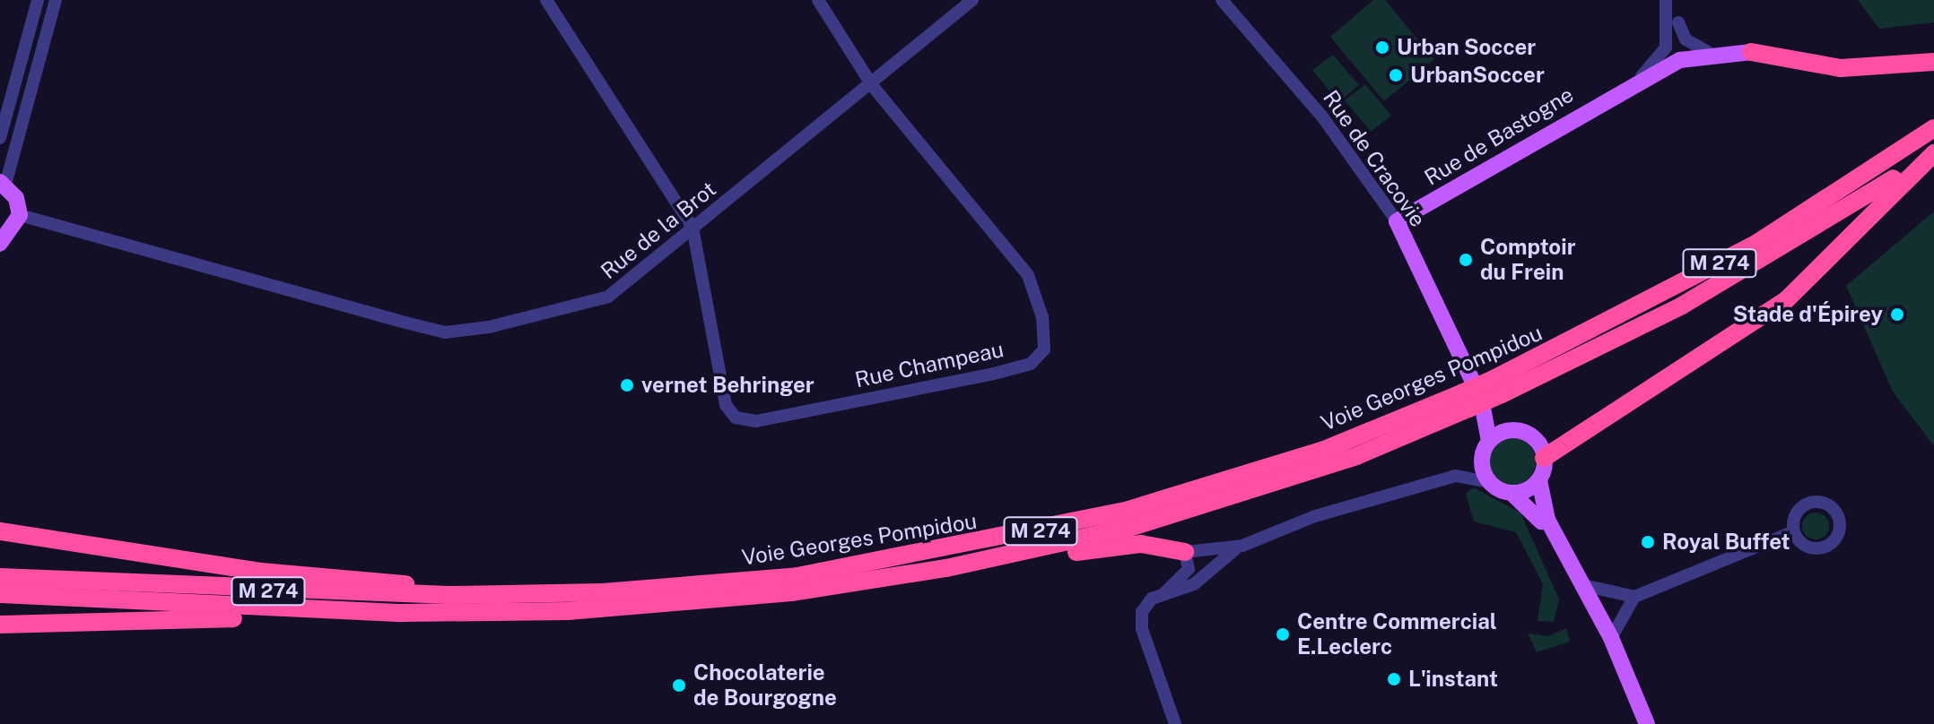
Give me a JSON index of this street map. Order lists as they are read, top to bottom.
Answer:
{
  "streets": {
    "highway": ["M 274", "Voie Georges Pompidou"],
    "main road": ["Rue de Bastogne", "Rue de Cracovie"],
    "street": ["Rue de la Brot", "Rue Champeau"]
  },
  "crossings": [
    ["Rue de Bastogne", "Rue de Cracovie"],
    ["Rue de Cracovie", "Voie Georges Pompidou"],
    ["Rue de la Brot", "Rue Champeau"]
  ],
  "places": [
    "Urban Soccer",
    "UrbanSoccer",
    "Comptoir du Frein",
    "Stade d'Épirey",
    "vernet Behringer",
    "Royal Buffet",
    "Centre Commercial E.Leclerc",
    "L'instant",
    "Chocolaterie de Bourgogne"
  ]
}
